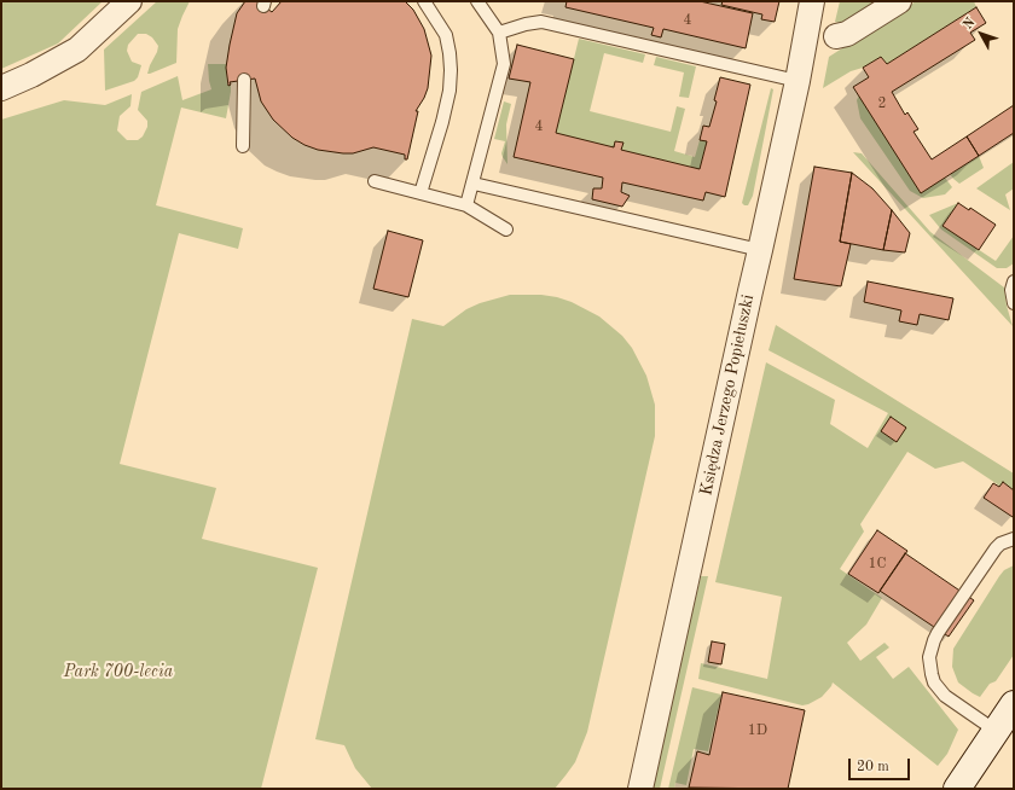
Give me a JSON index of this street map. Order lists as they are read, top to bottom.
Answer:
{
  "streets": {
    "street": ["Księdza Jerzego Popiełuszki"]
  },
  "parks": ["Park 700-lecia"],
  "house_numbers": [
    "4",
    "2",
    "4",
    "1C",
    "1D"
  ],
  "scale_bar": "20 m",
  "north": "top left"
}
